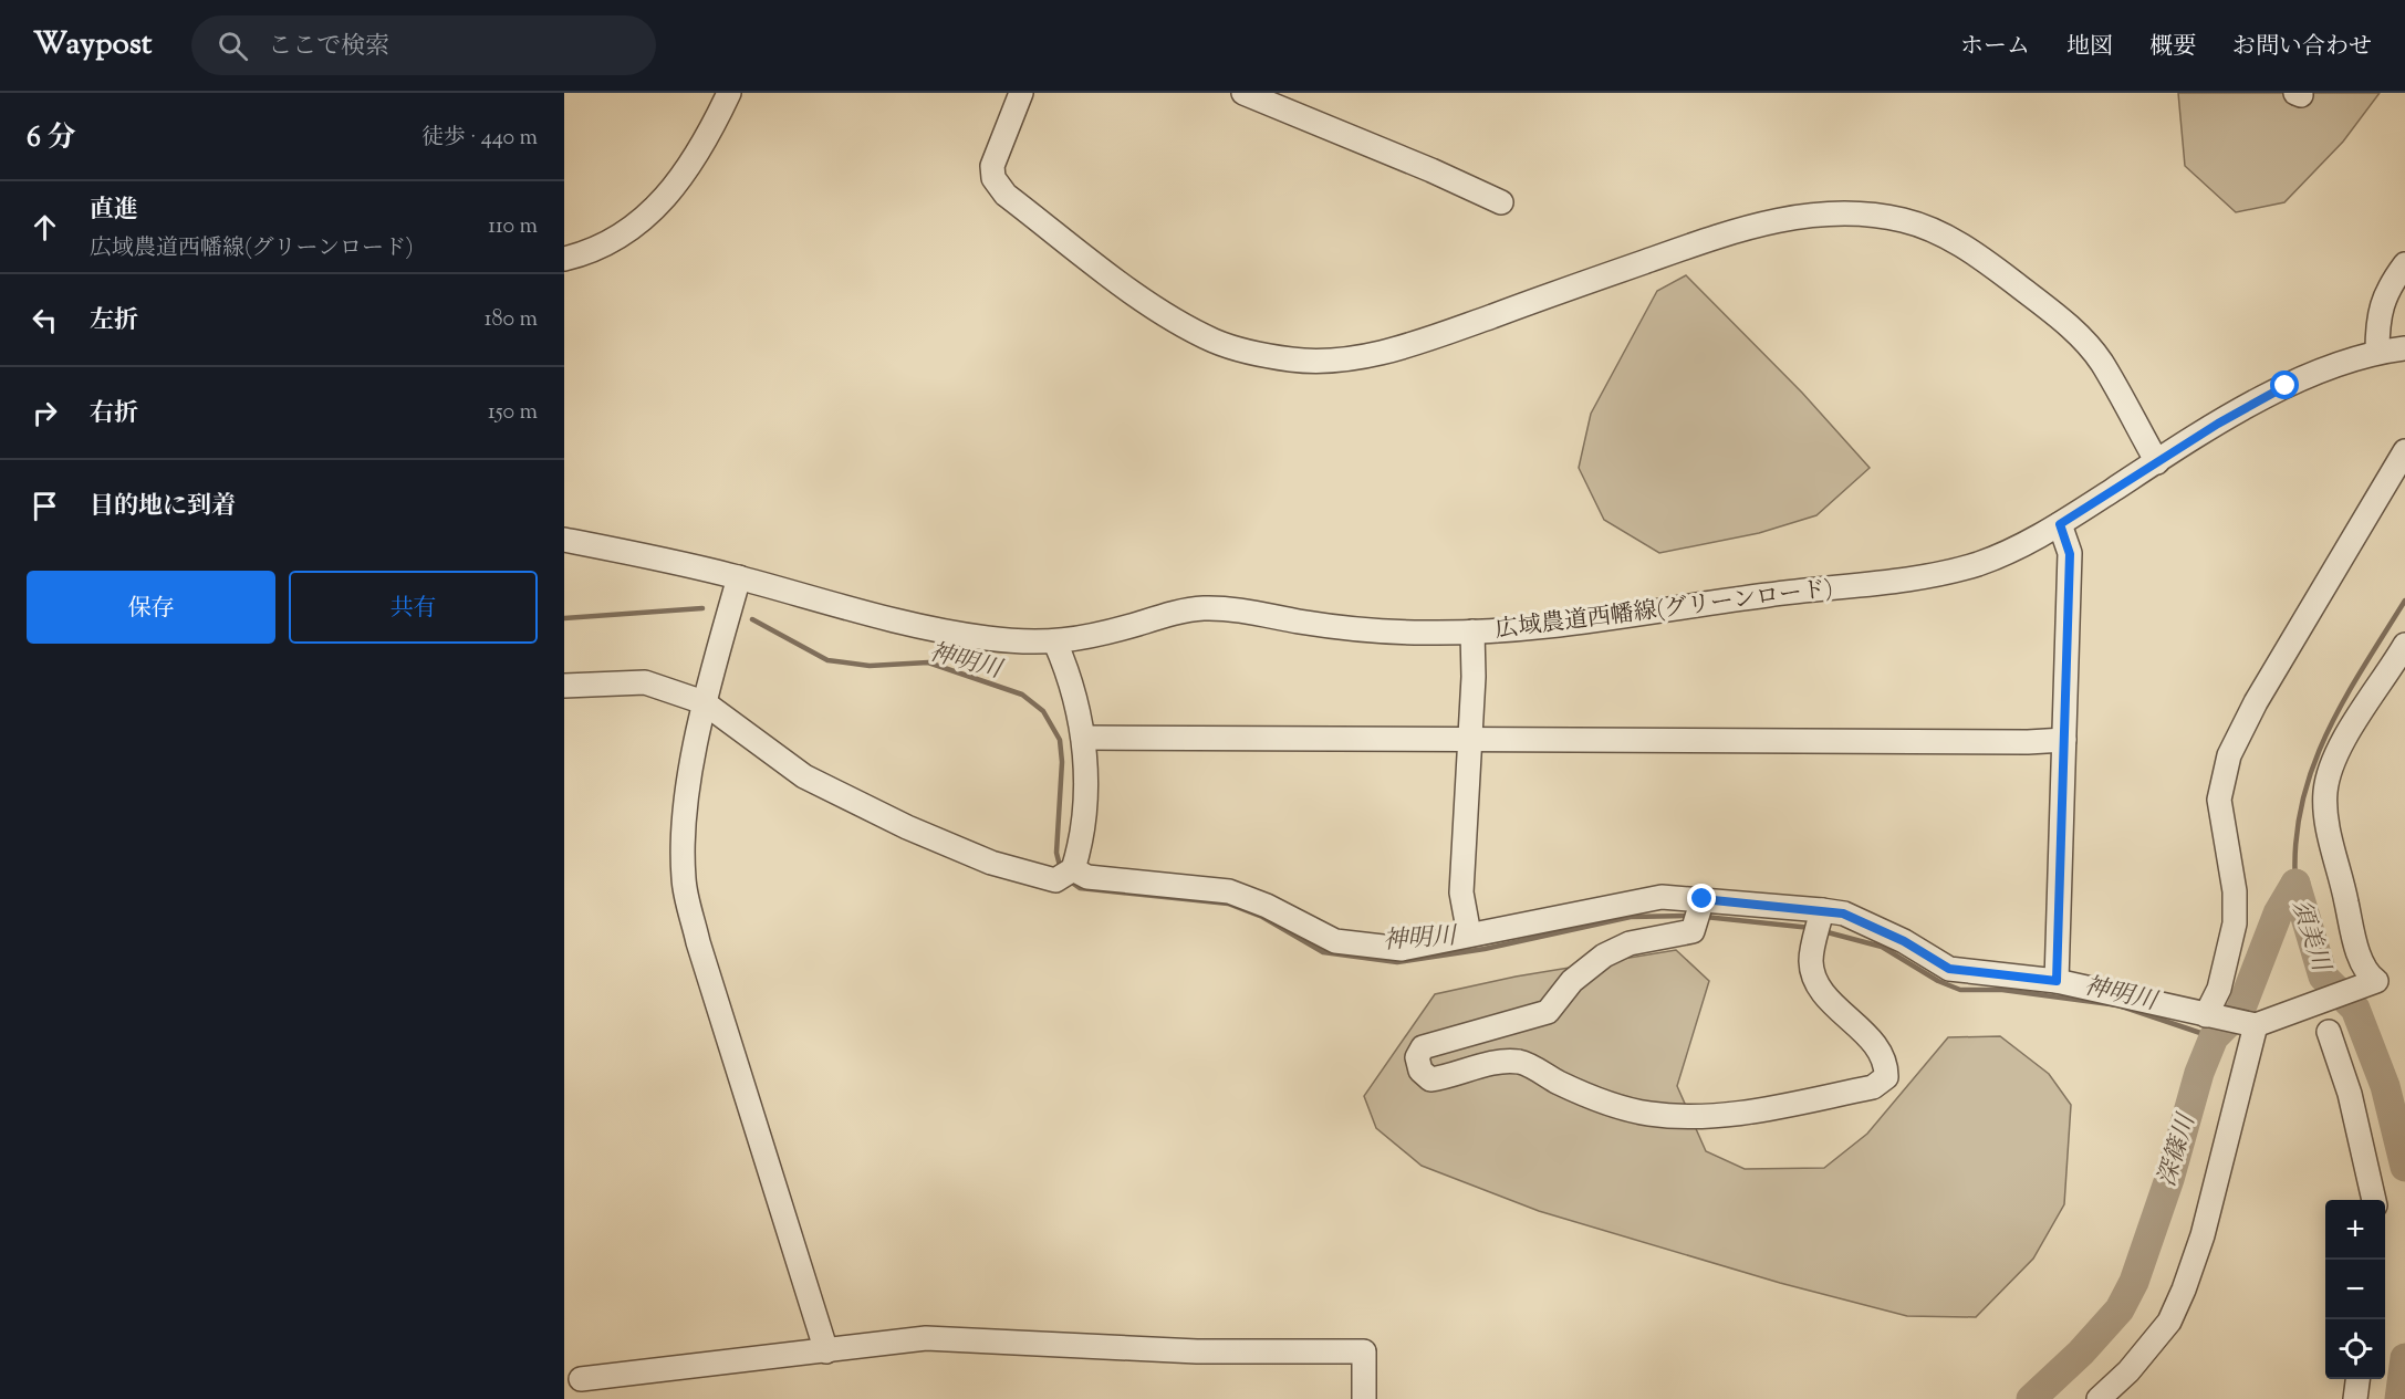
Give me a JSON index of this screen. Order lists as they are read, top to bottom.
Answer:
{
  "streets": {
    "street": ["広域農道西幡線(グリーンロード)"]
  },
  "water": ["神明川", "須美川", "深篠川"],
  "page": {
    "header": "Waypost",
    "search": "ここで検索",
    "nav": [
      "ホーム",
      "地図",
      "概要",
      "お問い合わせ"
    ],
    "heading": ["6 分", "徒歩 · 440 m"],
    "list": [
      ["直進", "広域農道西幡線(グリーンロード)", "110 m"],
      ["左折", "180 m"],
      ["右折", "150 m"],
      "目的地に到着"
    ],
    "buttons": ["保存", "共有"],
    "map_buttons": ["+", "−"]
  }
}
